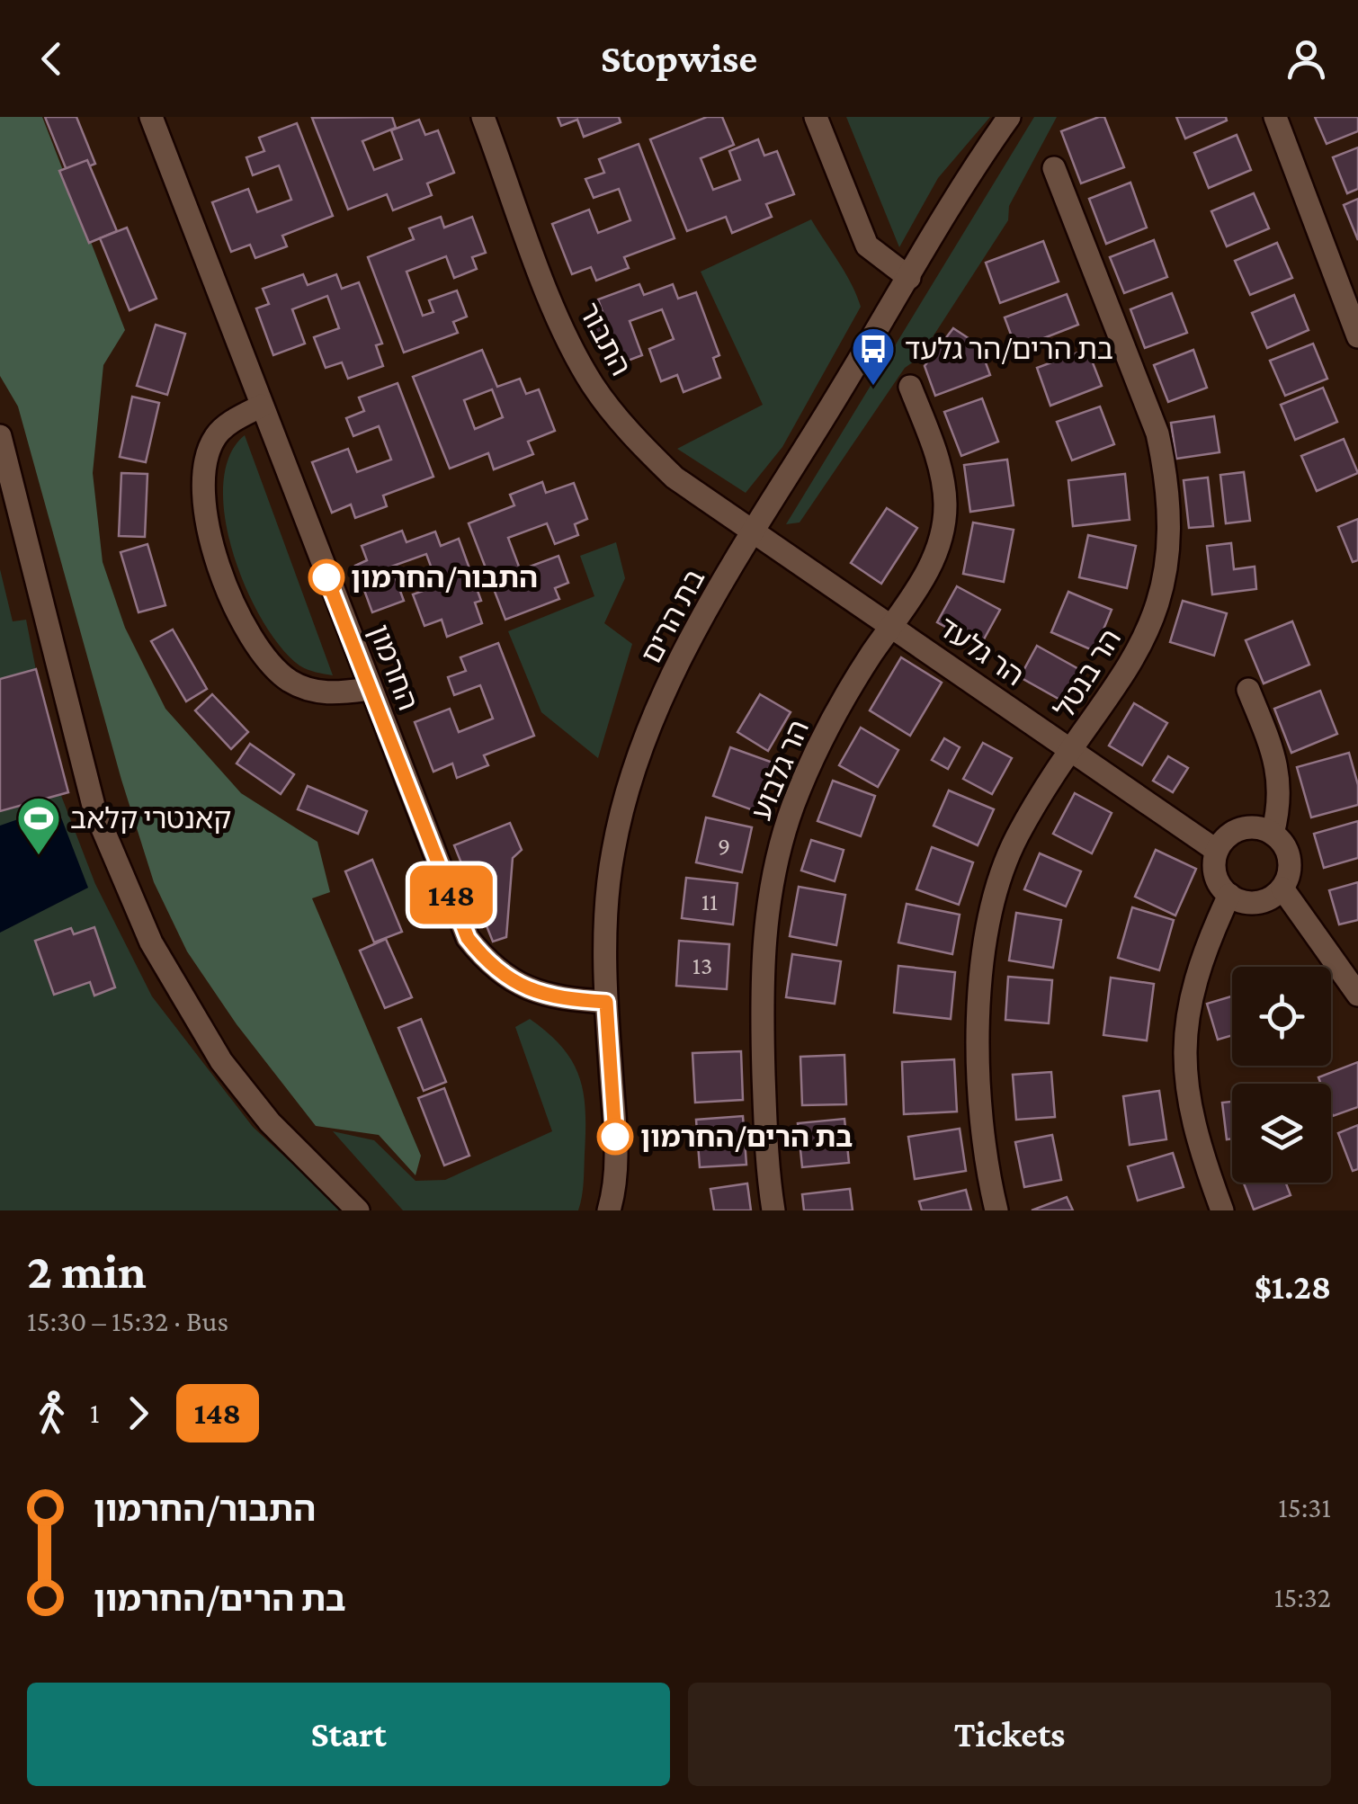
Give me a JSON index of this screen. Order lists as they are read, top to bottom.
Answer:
{
  "streets": {
    "street": [
      "התבור",
      "בת הרים",
      "הר גלעד",
      "החרמון",
      "הר בנטל",
      "הר גלבוע"
    ]
  },
  "crossings": [
    ["התבור", "בת הרים"],
    ["התבור", "הר גלעד"],
    ["בת הרים", "הר גלעד"],
    ["בת הרים", "החרמון"],
    ["הר גלעד", "הר בנטל"],
    ["הר גלעד", "הר גלבוע"]
  ],
  "places": {
    "bus stop": ["בת הרים/הר גלעד"],
    "other": ["התבור/החרמון", "בת הרים/החרמון"],
    "sports": ["קאנטרי קלאב"]
  },
  "lines": ["bus line 148"],
  "house_numbers": ["9", "11", "13"],
  "page": {
    "header": "Stopwise",
    "on_map": "148",
    "heading": ["2 min", "15:30 – 15:32 · Bus", "$1.28"],
    "legs": ["1", "148"],
    "list": [
      {
        "name": "התבור/החרמון",
        "value": "15:31"
      },
      {
        "name": "בת הרים/החרמון",
        "value": "15:32"
      }
    ],
    "buttons": ["Start", "Tickets"]
  }
}
